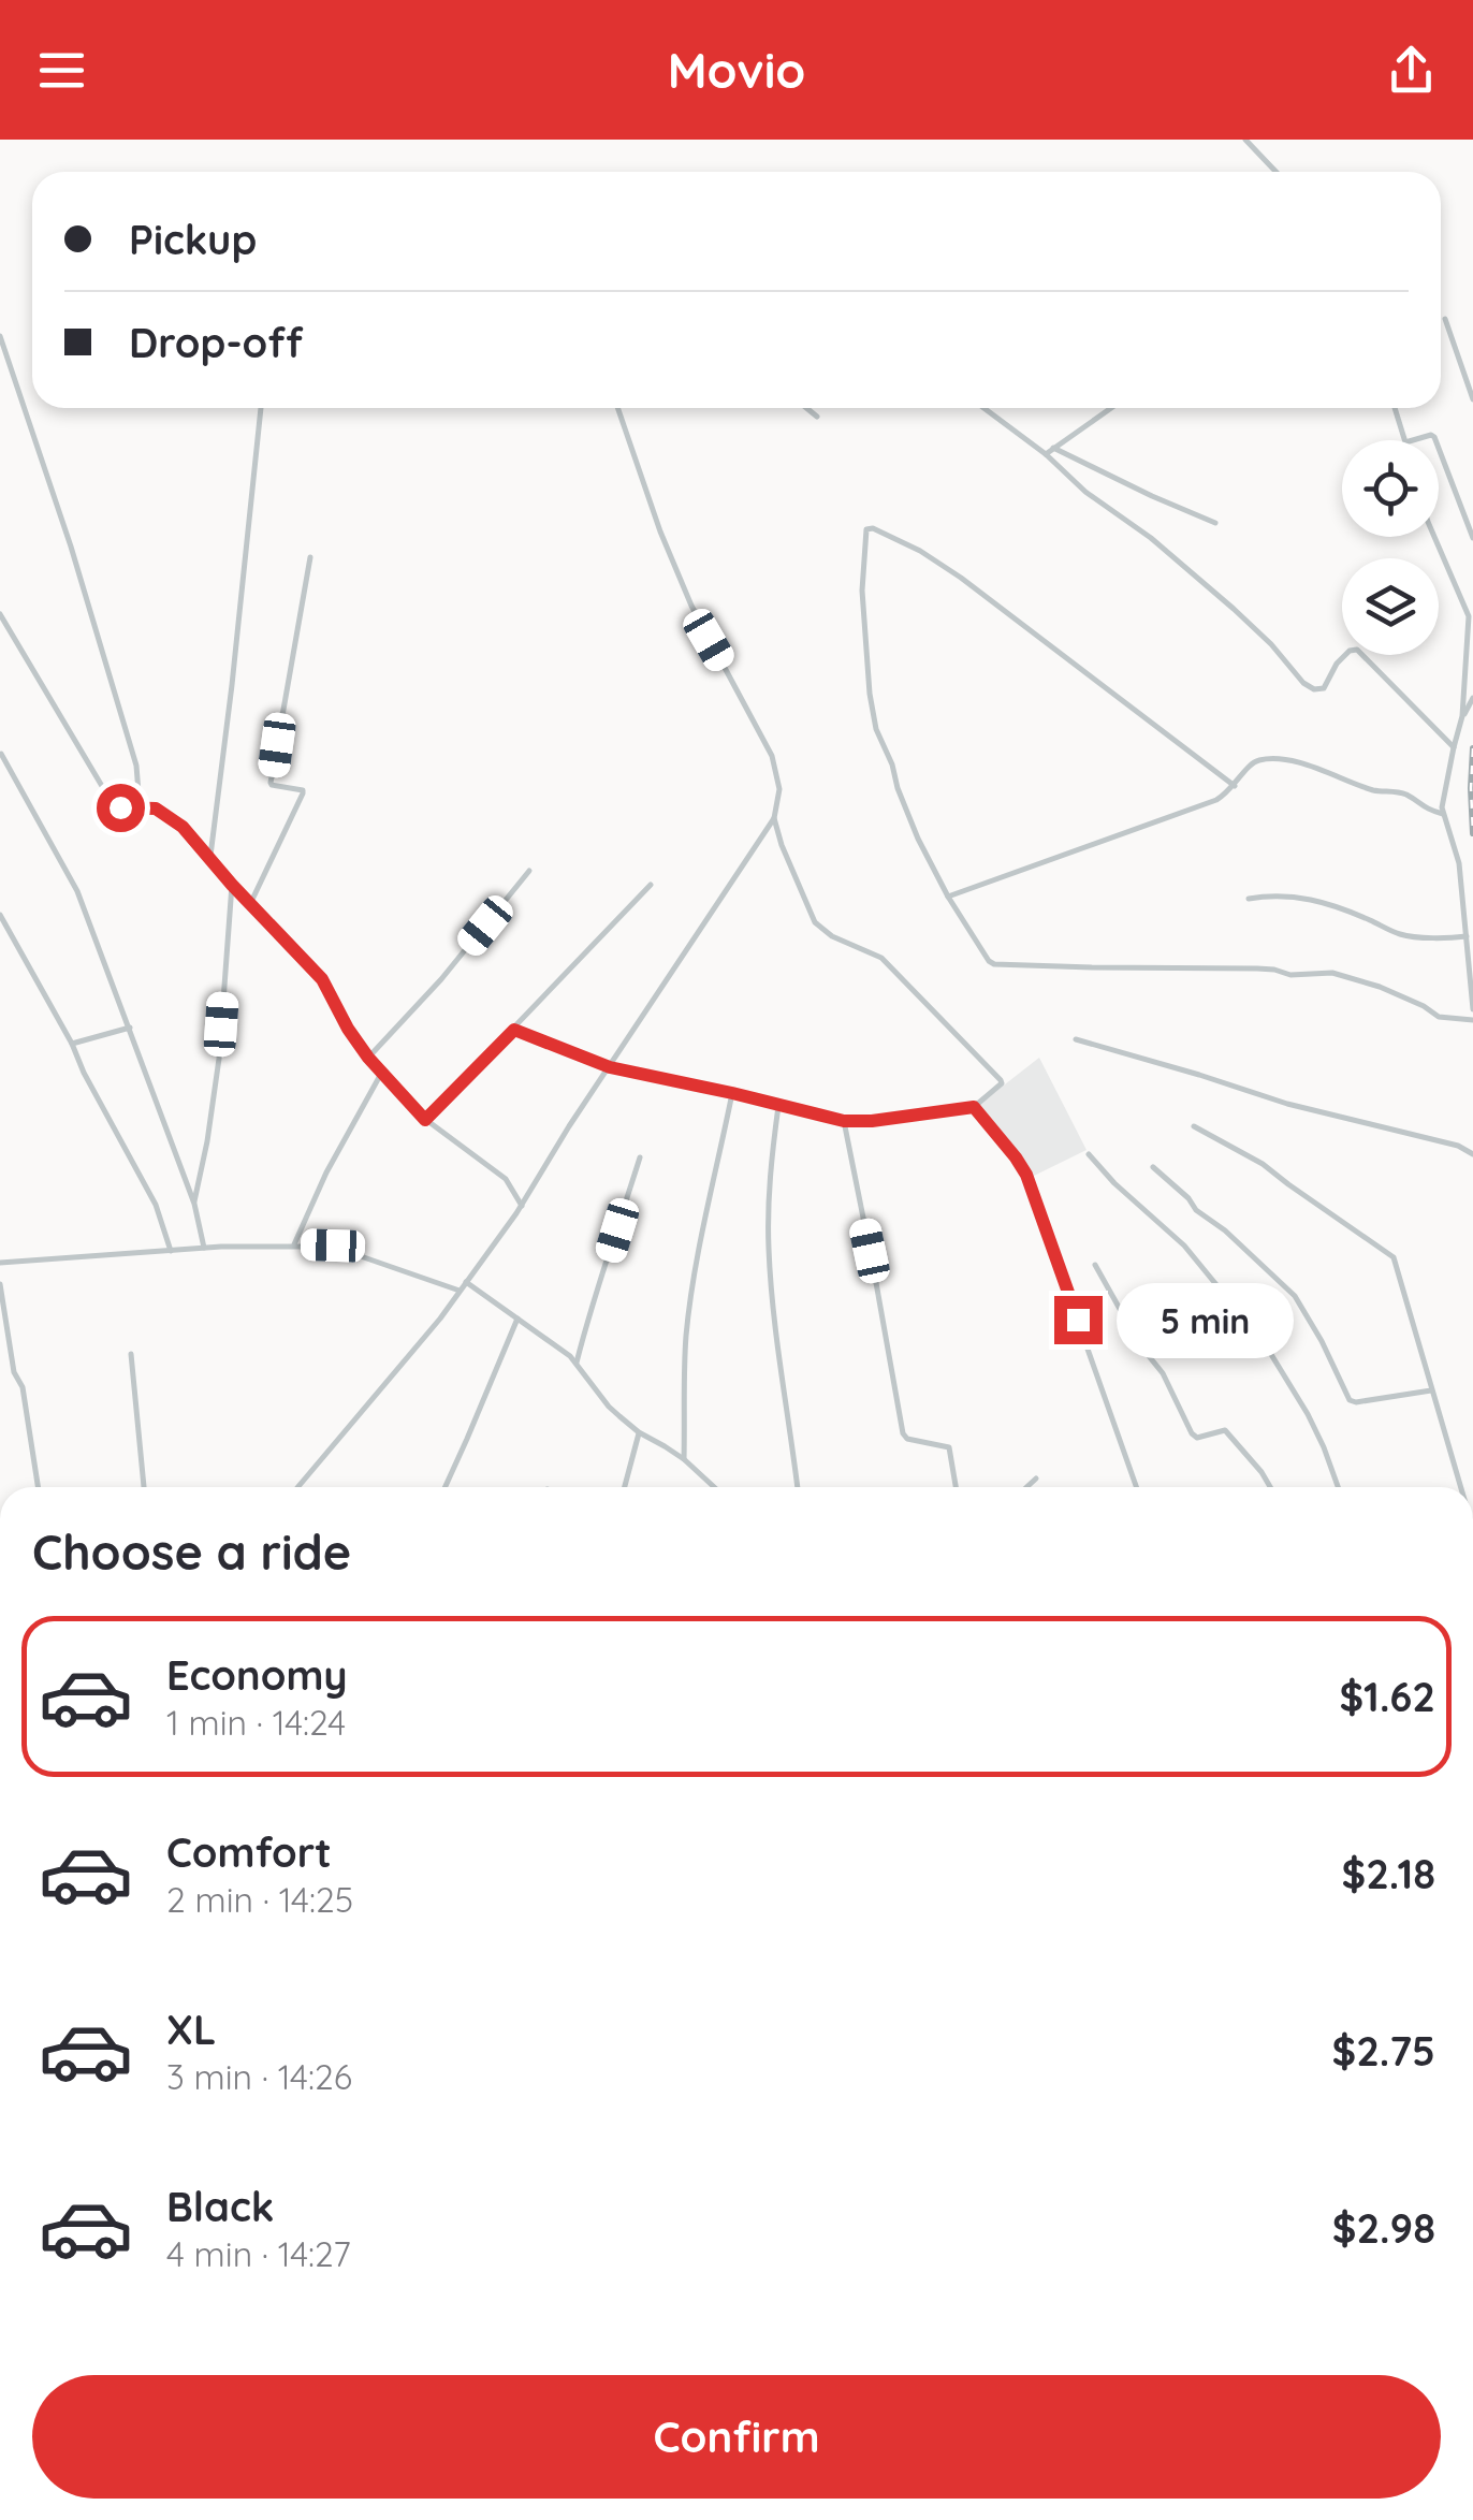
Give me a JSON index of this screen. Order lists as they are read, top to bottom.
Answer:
{
  "page": {
    "header": "Movio",
    "banner": ["Pickup", "Drop-off"],
    "bubble": "5 min",
    "heading": "Choose a ride",
    "list": [
      {
        "name": "Economy",
        "note": "1 min · 14:24",
        "value": "$1.62"
      },
      {
        "name": "Comfort",
        "note": "2 min · 14:25",
        "value": "$2.18"
      },
      {
        "name": "XL",
        "note": "3 min · 14:26",
        "value": "$2.75"
      },
      {
        "name": "Black",
        "note": "4 min · 14:27",
        "value": "$2.98"
      }
    ],
    "buttons": "Confirm"
  }
}
